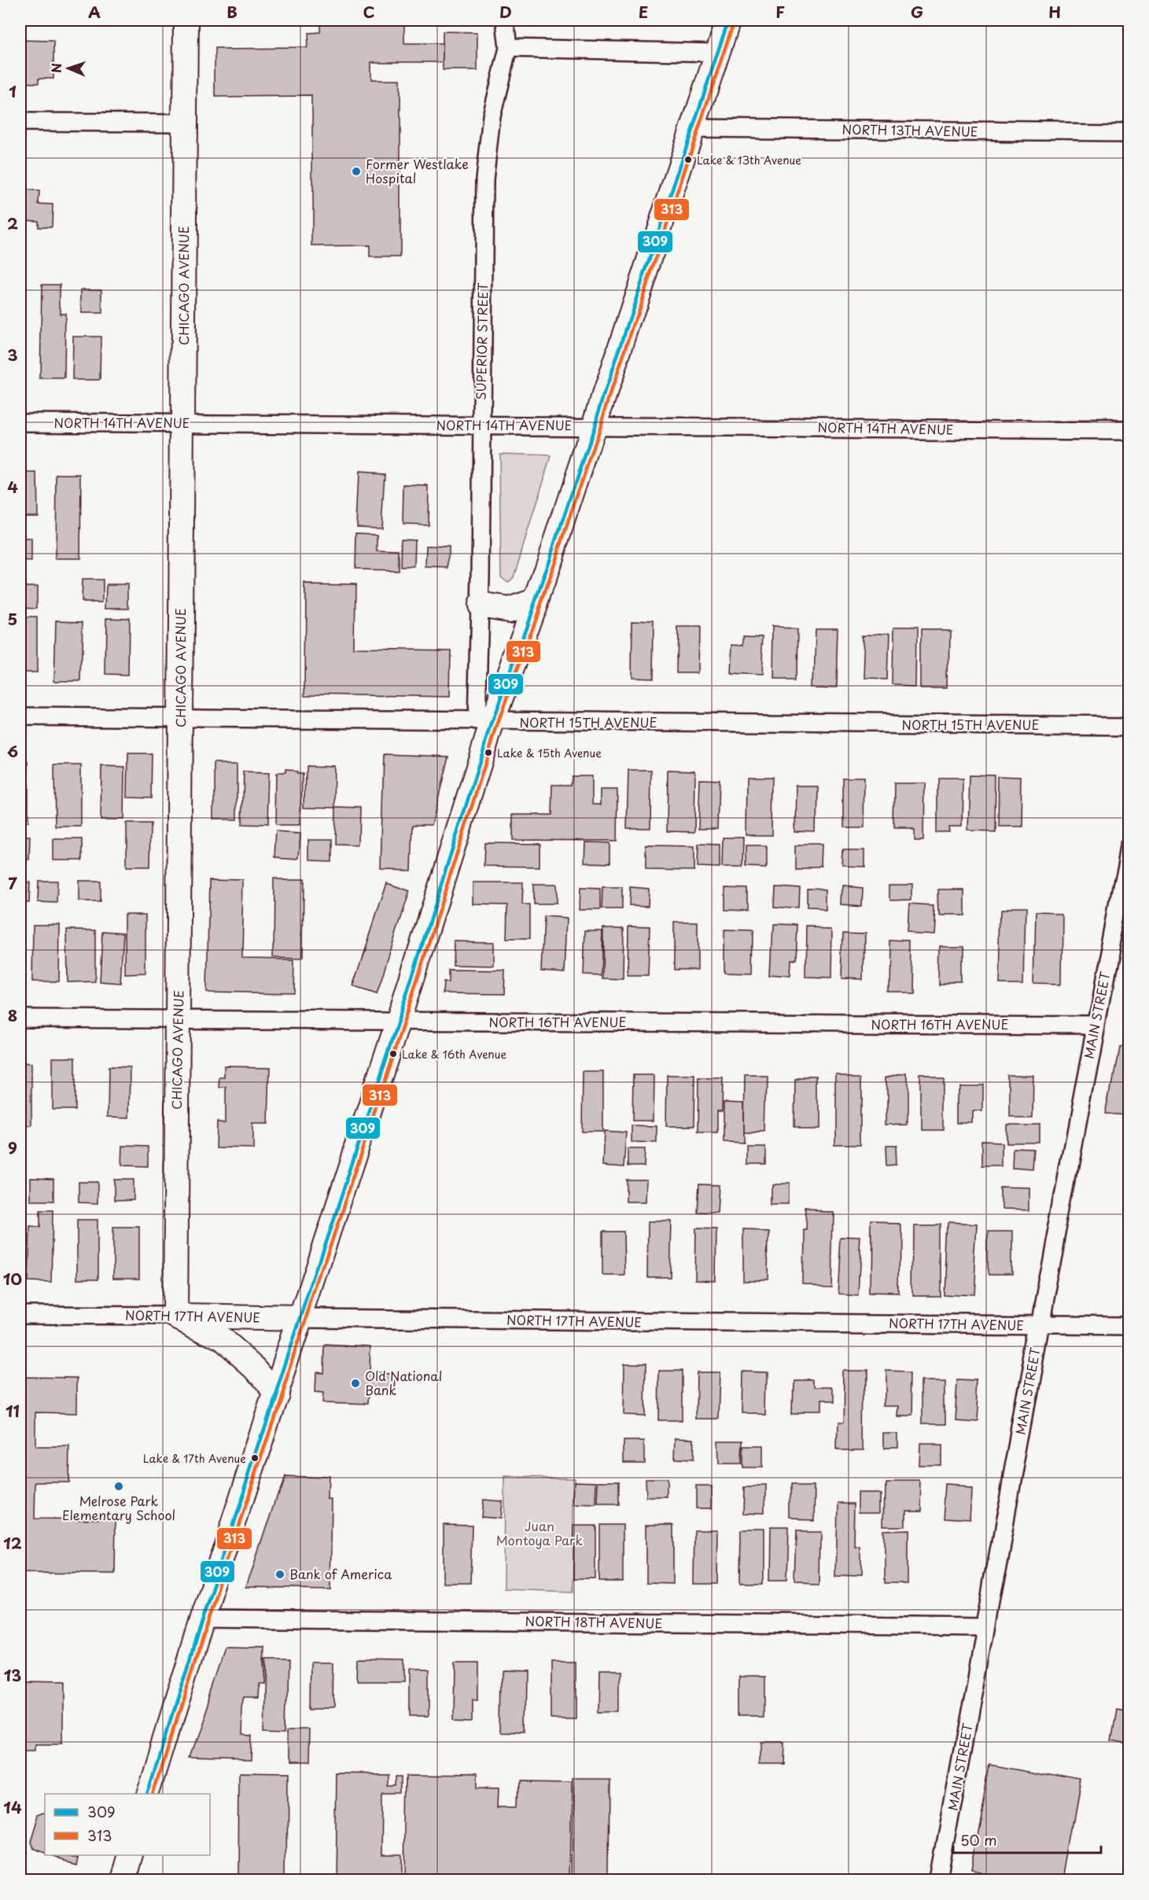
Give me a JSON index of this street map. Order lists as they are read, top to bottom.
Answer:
{
  "streets": {
    "main road": ["CHICAGO AVENUE", "NORTH 17TH AVENUE"],
    "street": [
      "NORTH 13TH AVENUE",
      "SUPERIOR STREET",
      "NORTH 14TH AVENUE",
      "NORTH 15TH AVENUE",
      "MAIN STREET",
      "NORTH 16TH AVENUE",
      "NORTH 18TH AVENUE"
    ]
  },
  "crossings": [
    ["CHICAGO AVENUE", "NORTH 14TH AVENUE"],
    ["CHICAGO AVENUE", "NORTH 15TH AVENUE"],
    ["CHICAGO AVENUE", "NORTH 16TH AVENUE"],
    ["CHICAGO AVENUE", "NORTH 17TH AVENUE"],
    ["SUPERIOR STREET", "NORTH 14TH AVENUE"],
    ["SUPERIOR STREET", "NORTH 15TH AVENUE"],
    ["MAIN STREET", "NORTH 16TH AVENUE"],
    ["MAIN STREET", "NORTH 17TH AVENUE"],
    ["MAIN STREET", "NORTH 18TH AVENUE"]
  ],
  "parks": ["Juan Montoya Park"],
  "places": [
    "Lake & 13th Avenue",
    "Former Westlake Hospital",
    "Lake & 15th Avenue",
    "Lake & 16th Avenue",
    "Old National Bank",
    "Lake & 17th Avenue",
    "Melrose Park Elementary School",
    "Bank of America"
  ],
  "lines": ["transit line 309", "transit line 313"],
  "legend": ["309", "313"],
  "scale_bar": "50 m",
  "north": "left",
  "grid": {
    "columns": [
      "A",
      "B",
      "C",
      "D",
      "E",
      "F",
      "G",
      "H"
    ],
    "rows": [
      "1",
      "2",
      "3",
      "4",
      "5",
      "6",
      "7",
      "8",
      "9",
      "10",
      "11",
      "12",
      "13",
      "14"
    ]
  }
}
